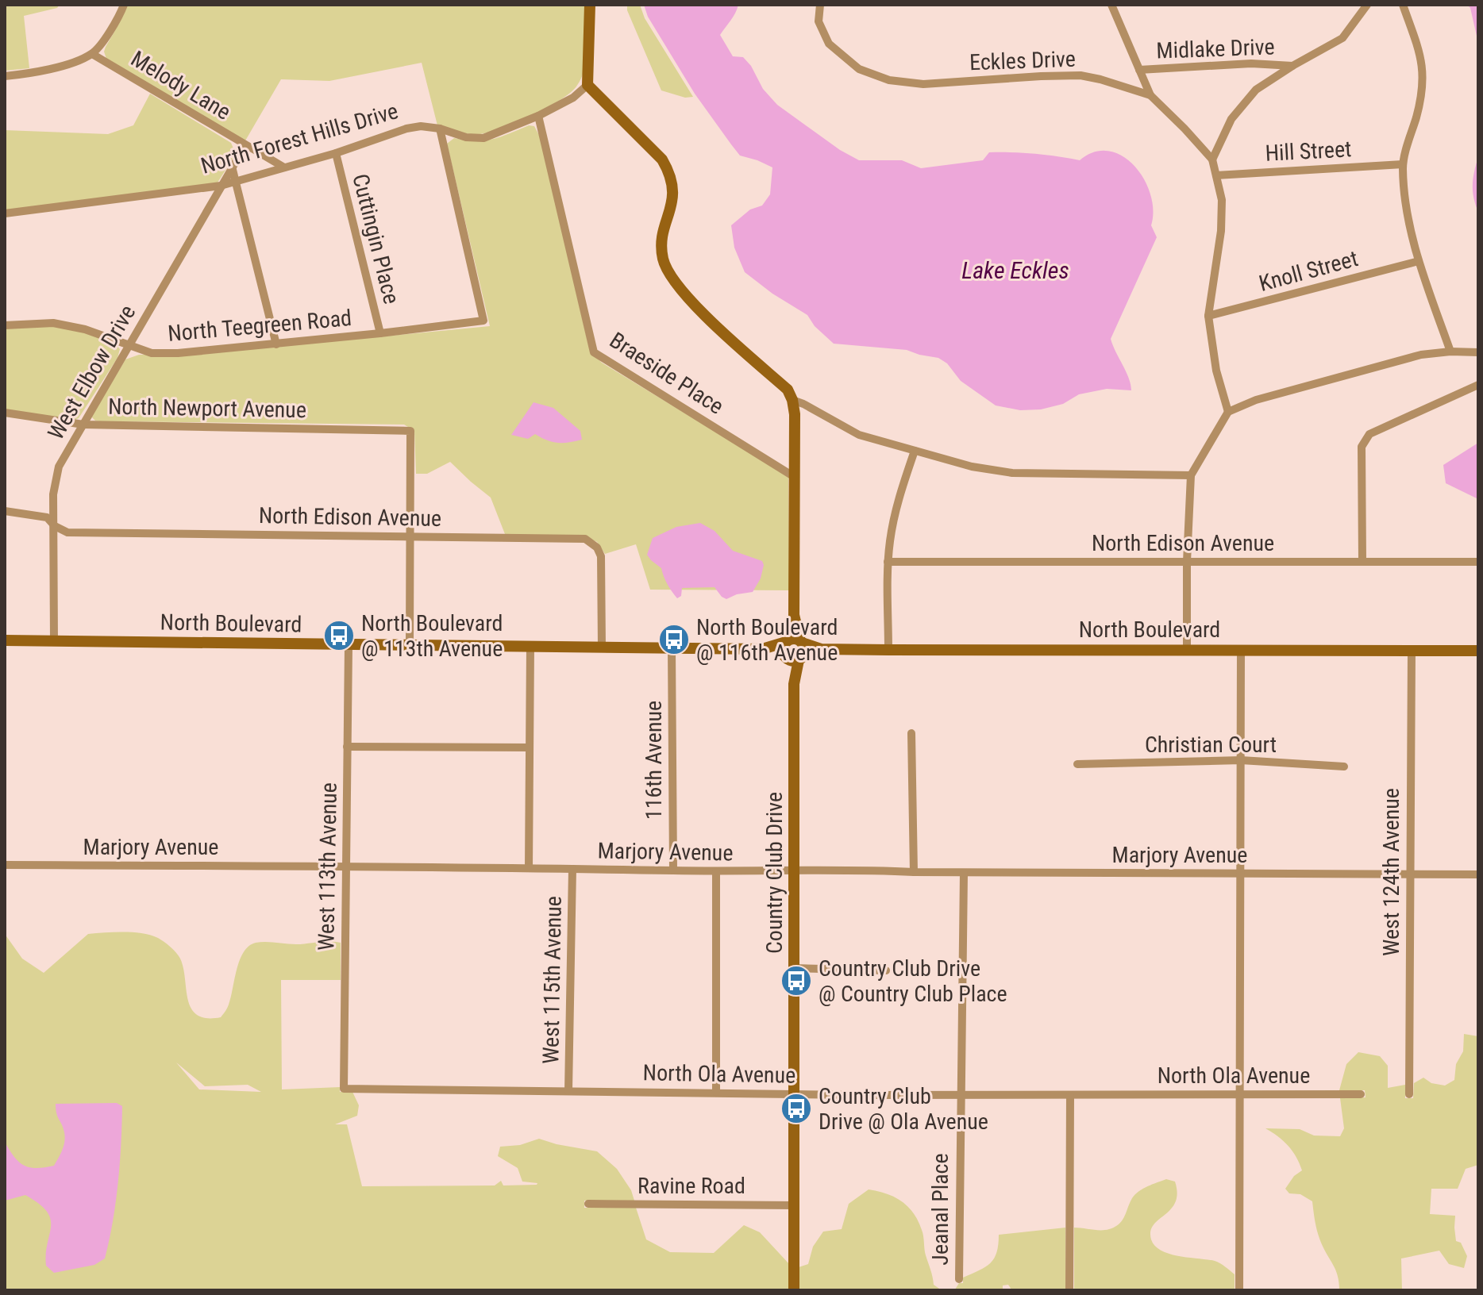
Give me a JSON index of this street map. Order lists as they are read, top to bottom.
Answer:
{
  "streets": {
    "street": [
      "Midlake Drive",
      "Eckles Drive",
      "Melody Lane",
      "North Forest Hills Drive",
      "Hill Street",
      "Cuttingin Place",
      "Knoll Street",
      "North Teegreen Road",
      "West Elbow Drive",
      "Braeside Place",
      "North Newport Avenue",
      "North Edison Avenue",
      "North Boulevard",
      "Christian Court",
      "116th Avenue",
      "Marjory Avenue",
      "West 113th Avenue",
      "West 124th Avenue",
      "Country Club Drive",
      "West 115th Avenue",
      "North Ola Avenue",
      "Ravine Road",
      "Jeanal Place"
    ]
  },
  "crossings": [
    ["Midlake Drive", "Eckles Drive"],
    ["Eckles Drive", "Hill Street"],
    ["Eckles Drive", "Knoll Street"],
    ["Melody Lane", "North Forest Hills Drive"],
    ["Melody Lane", "West Elbow Drive"],
    ["North Forest Hills Drive", "Cuttingin Place"],
    ["North Forest Hills Drive", "North Teegreen Road"],
    ["North Forest Hills Drive", "West Elbow Drive"],
    ["North Forest Hills Drive", "Braeside Place"],
    ["Cuttingin Place", "North Teegreen Road"],
    ["North Teegreen Road", "West Elbow Drive"],
    ["West Elbow Drive", "North Newport Avenue"],
    ["West Elbow Drive", "North Edison Avenue"],
    ["West Elbow Drive", "North Boulevard"],
    ["North Newport Avenue", "North Edison Avenue"],
    ["North Edison Avenue", "North Boulevard"],
    ["North Boulevard", "116th Avenue"],
    ["North Boulevard", "West 113th Avenue"],
    ["North Boulevard", "West 124th Avenue"],
    ["North Boulevard", "Country Club Drive"],
    ["116th Avenue", "Marjory Avenue"],
    ["Marjory Avenue", "West 113th Avenue"],
    ["Marjory Avenue", "West 124th Avenue"],
    ["Marjory Avenue", "Country Club Drive"],
    ["Marjory Avenue", "West 115th Avenue"],
    ["Marjory Avenue", "Jeanal Place"],
    ["West 113th Avenue", "North Ola Avenue"],
    ["Country Club Drive", "North Ola Avenue"],
    ["Country Club Drive", "Ravine Road"],
    ["West 115th Avenue", "North Ola Avenue"],
    ["North Ola Avenue", "Jeanal Place"]
  ],
  "water": ["Lake Eckles"],
  "places": {
    "bus stop": [
      "North Boulevard @ 113th Avenue",
      "North Boulevard @ 116th Avenue",
      "Country Club Drive @ Country Club Place",
      "Country Club Drive @ Ola Avenue"
    ]
  }
}
